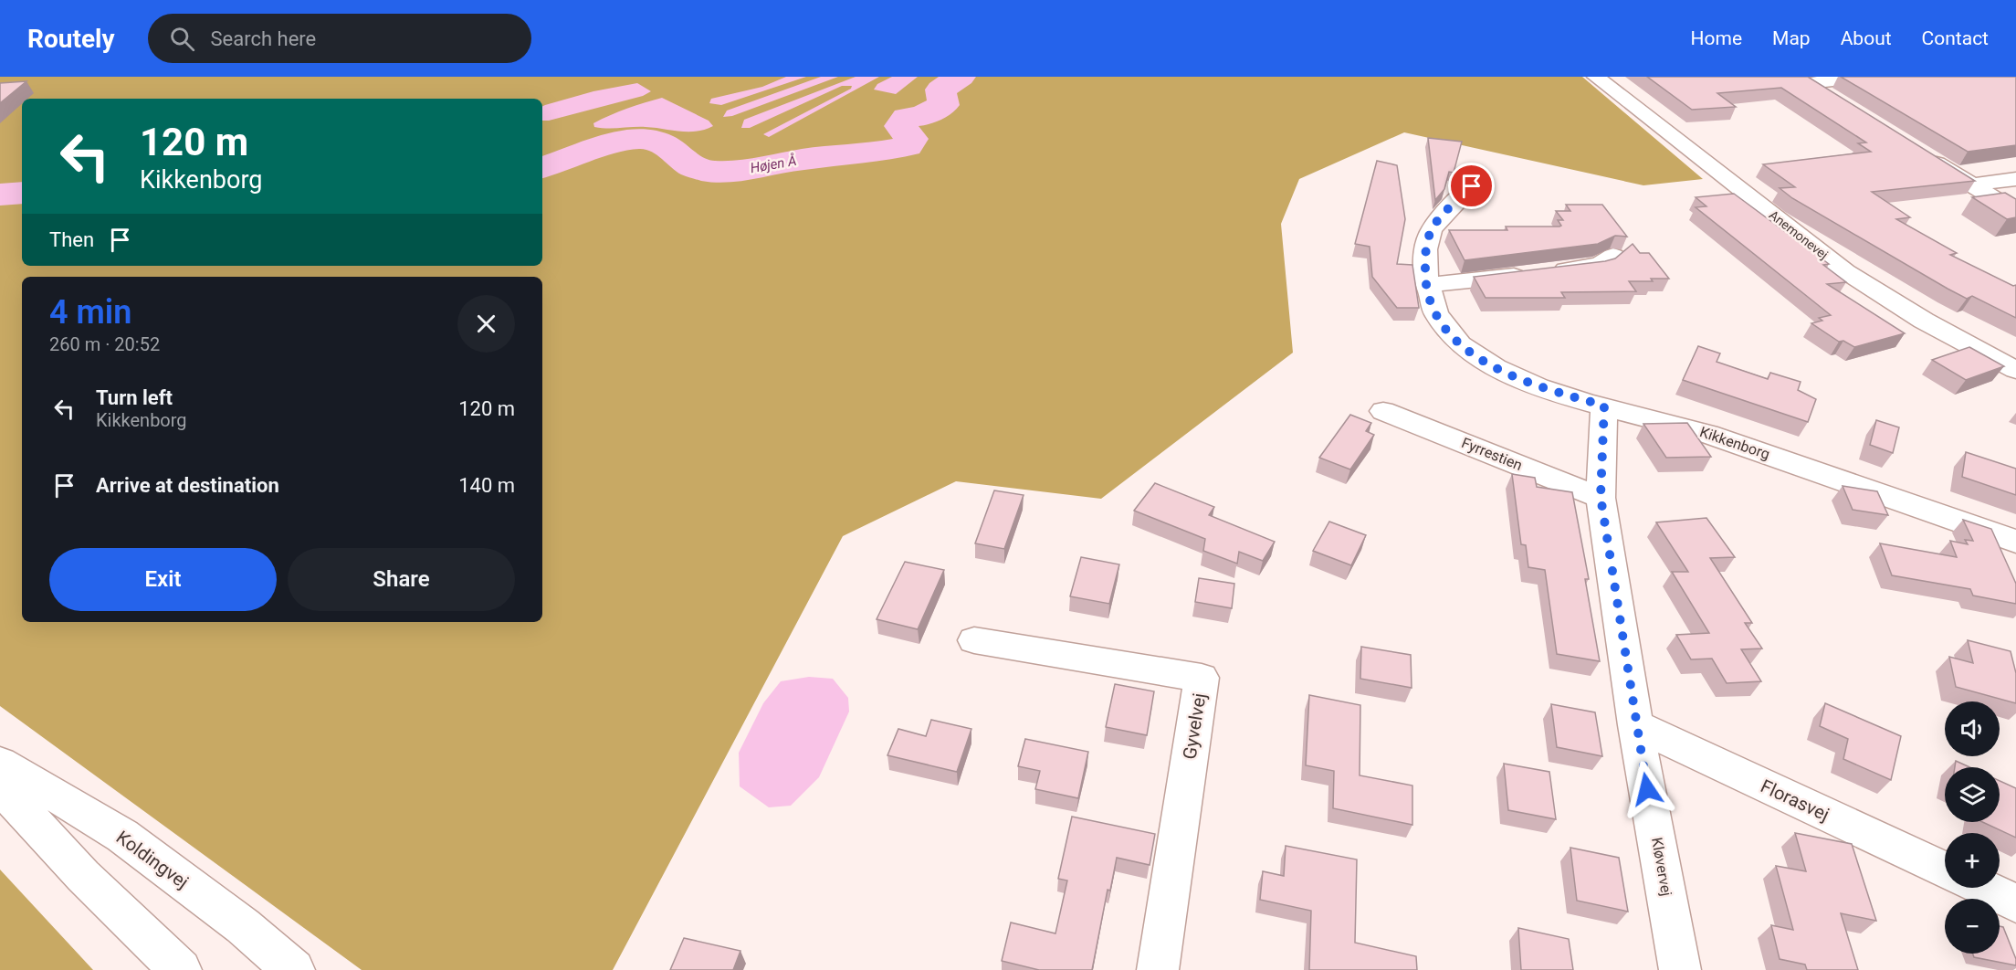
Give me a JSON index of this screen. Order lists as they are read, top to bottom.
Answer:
{
  "streets": {
    "street": [
      "Anemonevej",
      "Kikkenborg",
      "Fyrrestien",
      "Gyvelvej",
      "Florasvej",
      "Koldingvej",
      "Kløvervej"
    ]
  },
  "crossings": [
    ["Kikkenborg", "Kløvervej"],
    ["Fyrrestien", "Kløvervej"],
    ["Florasvej", "Kløvervej"]
  ],
  "water": ["Højen Å"],
  "page": {
    "header": "Routely",
    "search": "Search here",
    "nav": [
      "Home",
      "Map",
      "About",
      "Contact"
    ],
    "turn": ["120 m", "Kikkenborg"],
    "then": "Then",
    "heading": ["4 min", "260 m · 20:52"],
    "list": [
      {
        "name": "Turn left",
        "note": "Kikkenborg",
        "value": "120 m"
      },
      {
        "name": "Arrive at destination",
        "value": "140 m"
      }
    ],
    "buttons": ["Exit", "Share"],
    "map_buttons": ["+", "−"]
  }
}
